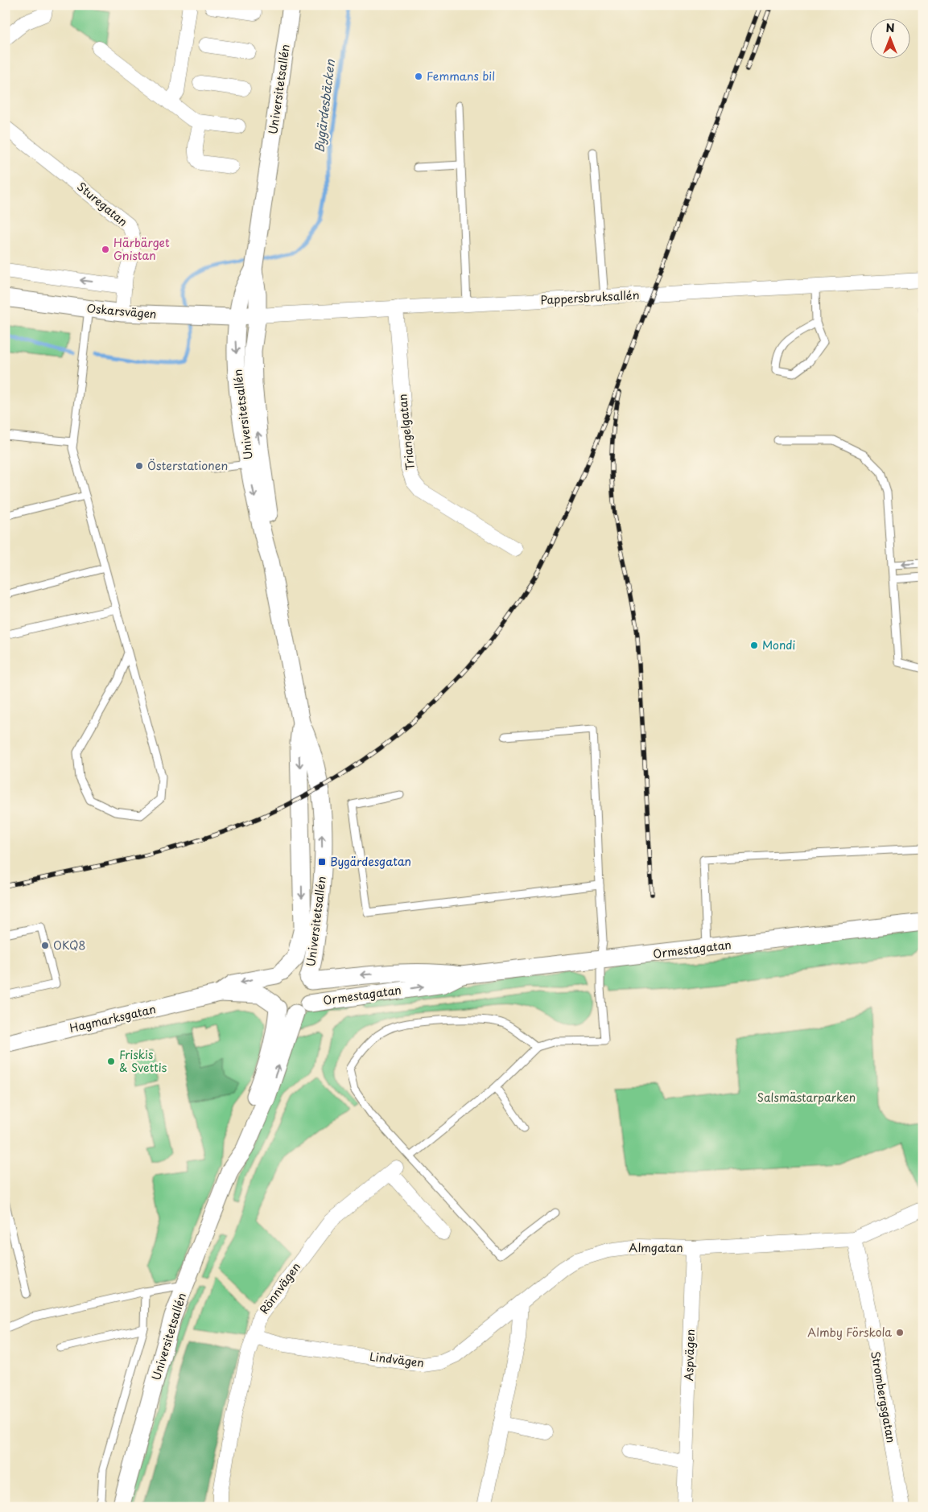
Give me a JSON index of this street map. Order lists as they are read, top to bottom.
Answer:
{
  "streets": {
    "street": [
      "Universitetsallén",
      "Sturegatan",
      "Pappersbruksallén",
      "Oskarsvägen",
      "Triangelgatan",
      "Ormestagatan",
      "Hagmarksgatan",
      "Almgatan",
      "Rönnvägen",
      "Aspvägen",
      "Lindvägen",
      "Strombergsgatan"
    ]
  },
  "crossings": [
    ["Universitetsallén", "Pappersbruksallén"],
    ["Universitetsallén", "Oskarsvägen"],
    ["Universitetsallén", "Ormestagatan"],
    ["Universitetsallén", "Hagmarksgatan"],
    ["Sturegatan", "Oskarsvägen"],
    ["Pappersbruksallén", "Oskarsvägen"],
    ["Pappersbruksallén", "Triangelgatan"],
    ["Ormestagatan", "Hagmarksgatan"],
    ["Almgatan", "Aspvägen"],
    ["Almgatan", "Lindvägen"],
    ["Almgatan", "Strombergsgatan"],
    ["Rönnvägen", "Lindvägen"]
  ],
  "water": ["Bygärdesbäcken"],
  "parks": ["Salsmästarparken"],
  "places": {
    "other": [
      "Femmans bil",
      "Härbärget Gnistan",
      "Österstationen",
      "Mondi",
      "OKQ8",
      "Friskis & Svettis",
      "Almby Förskola"
    ],
    "transit": ["Bygärdesgatan"]
  },
  "north": "top"
}
